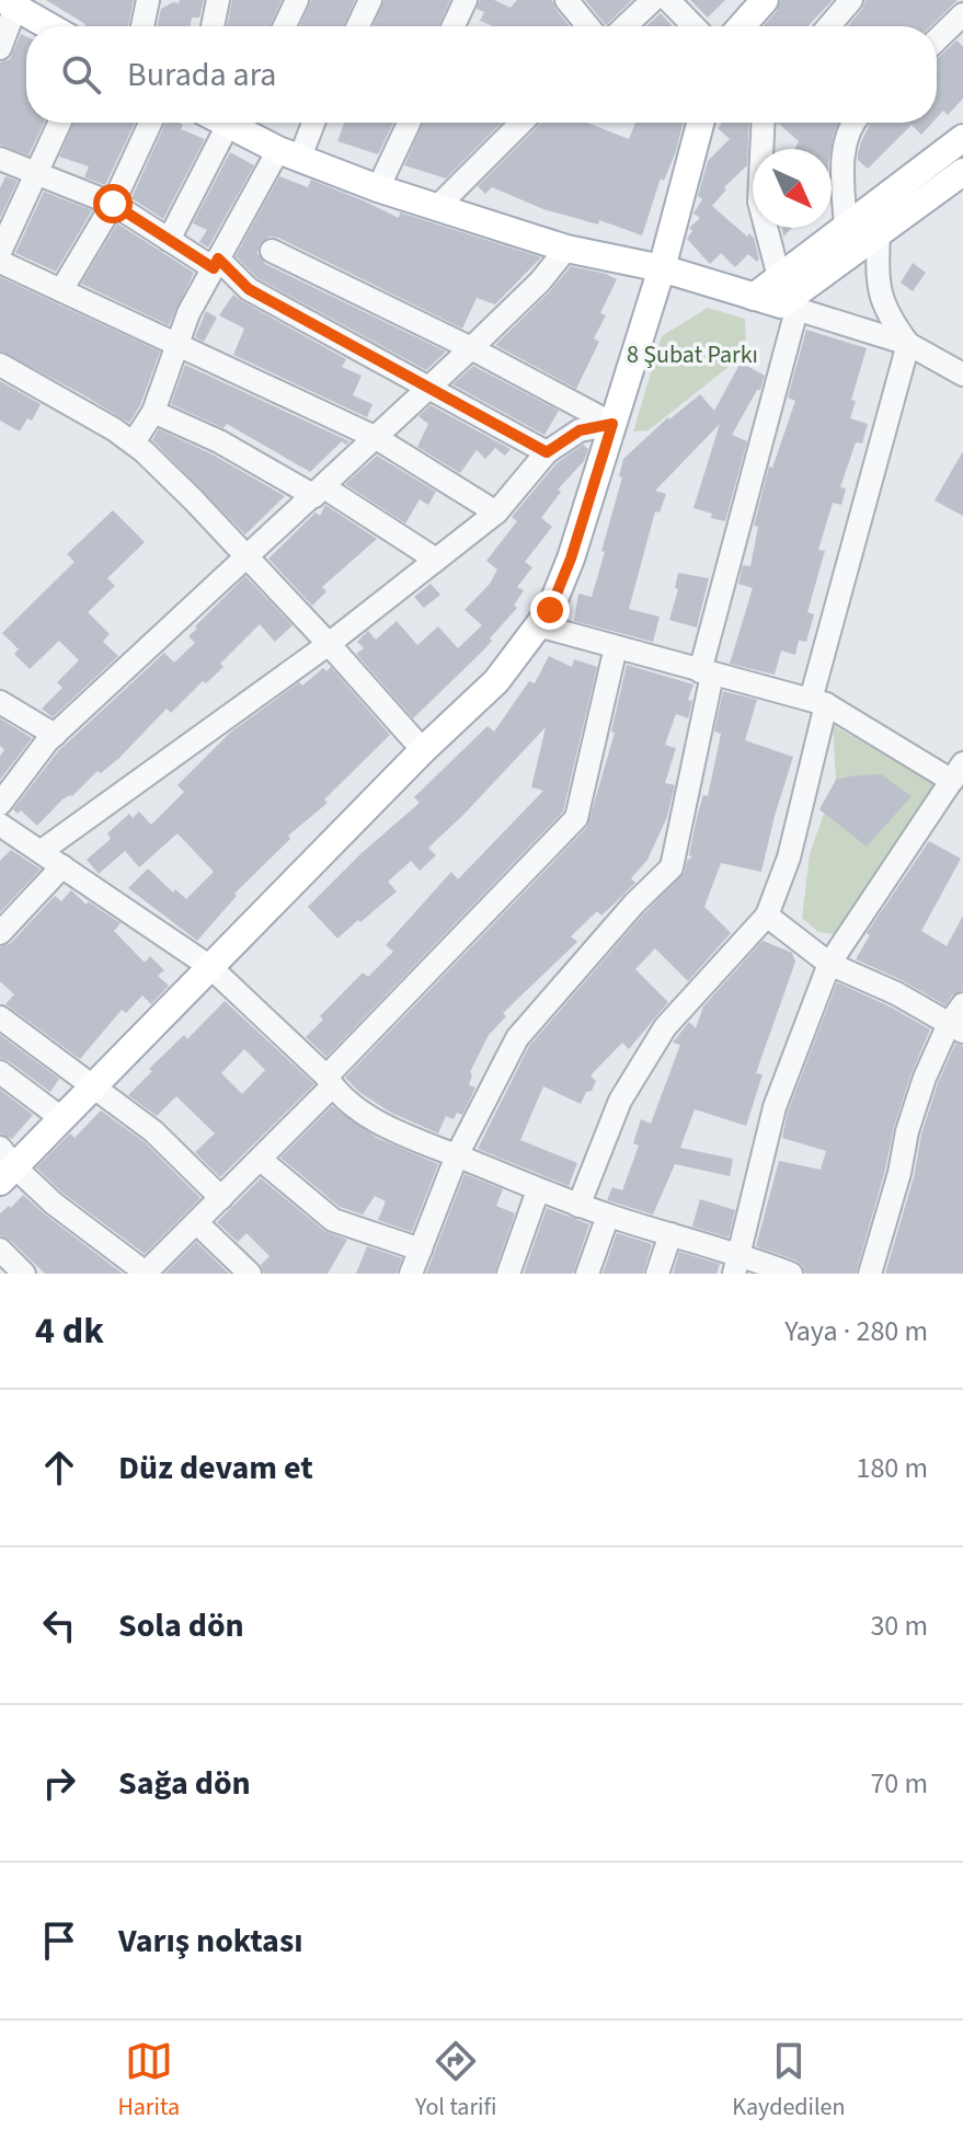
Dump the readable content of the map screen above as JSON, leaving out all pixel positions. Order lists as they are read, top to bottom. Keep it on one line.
{"parks":["8 Şubat Parkı"],"north":"bottom right","page":{"search":"Burada ara","heading":["4 dk","Yaya · 280 m"],"list":[["Düz devam et","180 m"],["Sola dön","30 m"],["Sağa dön","70 m"],"Varış noktası"],"nav":["Harita","Yol tarifi","Kaydedilen"]}}
